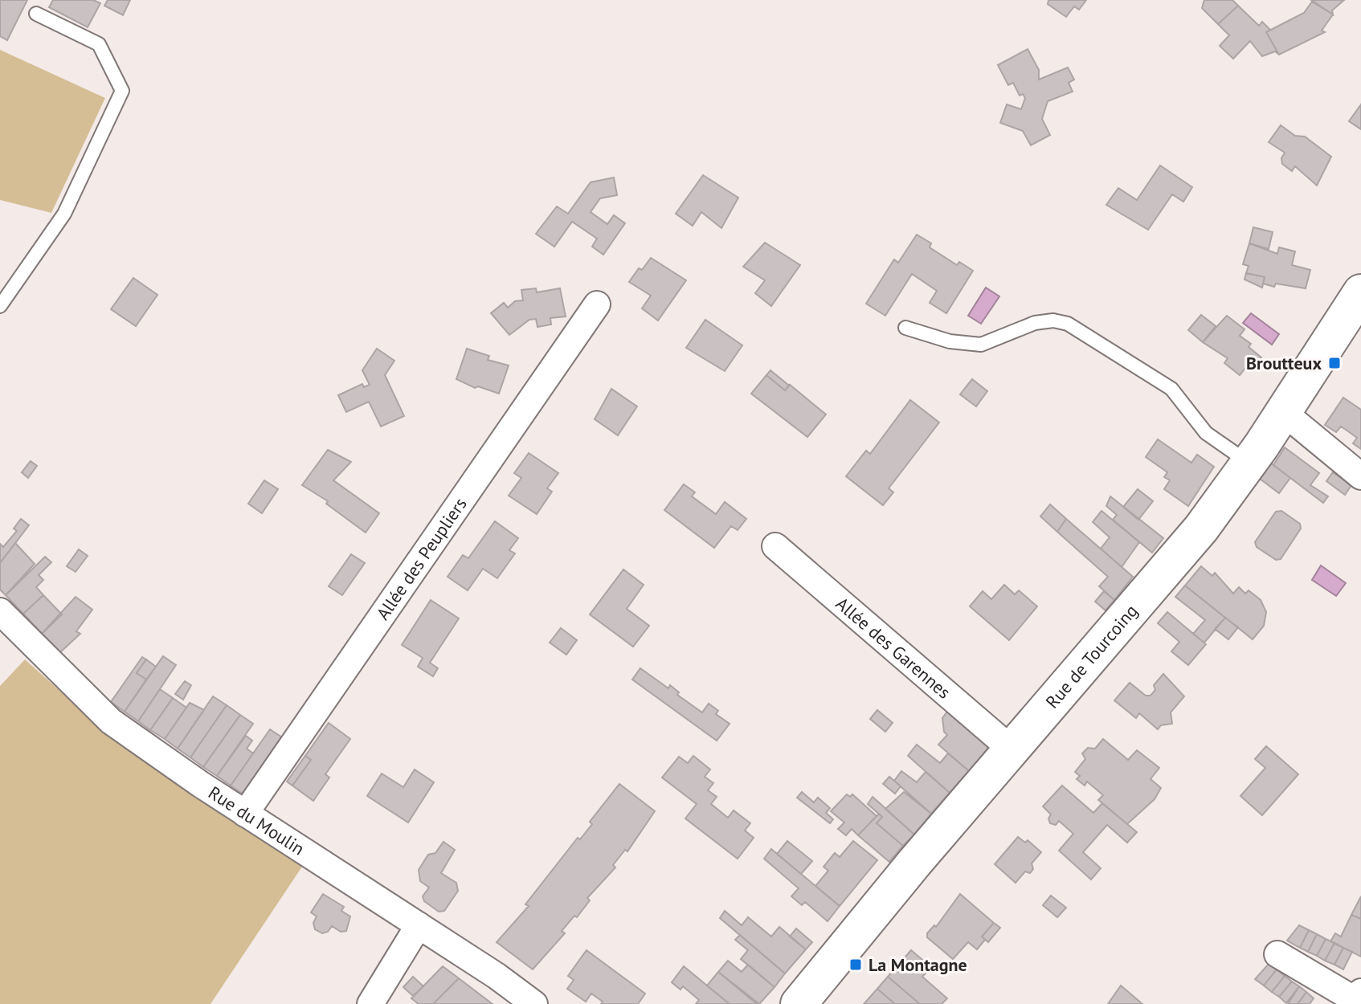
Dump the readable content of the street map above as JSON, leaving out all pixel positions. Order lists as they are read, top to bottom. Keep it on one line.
{"streets":{"main road":["Rue de Tourcoing"],"street":["Allée des Peupliers","Allée des Garennes","Rue du Moulin"]},"crossings":[["Allée des Peupliers","Rue du Moulin"],["Allée des Garennes","Rue de Tourcoing"]],"places":{"transit":["Broutteux","La Montagne"]}}
